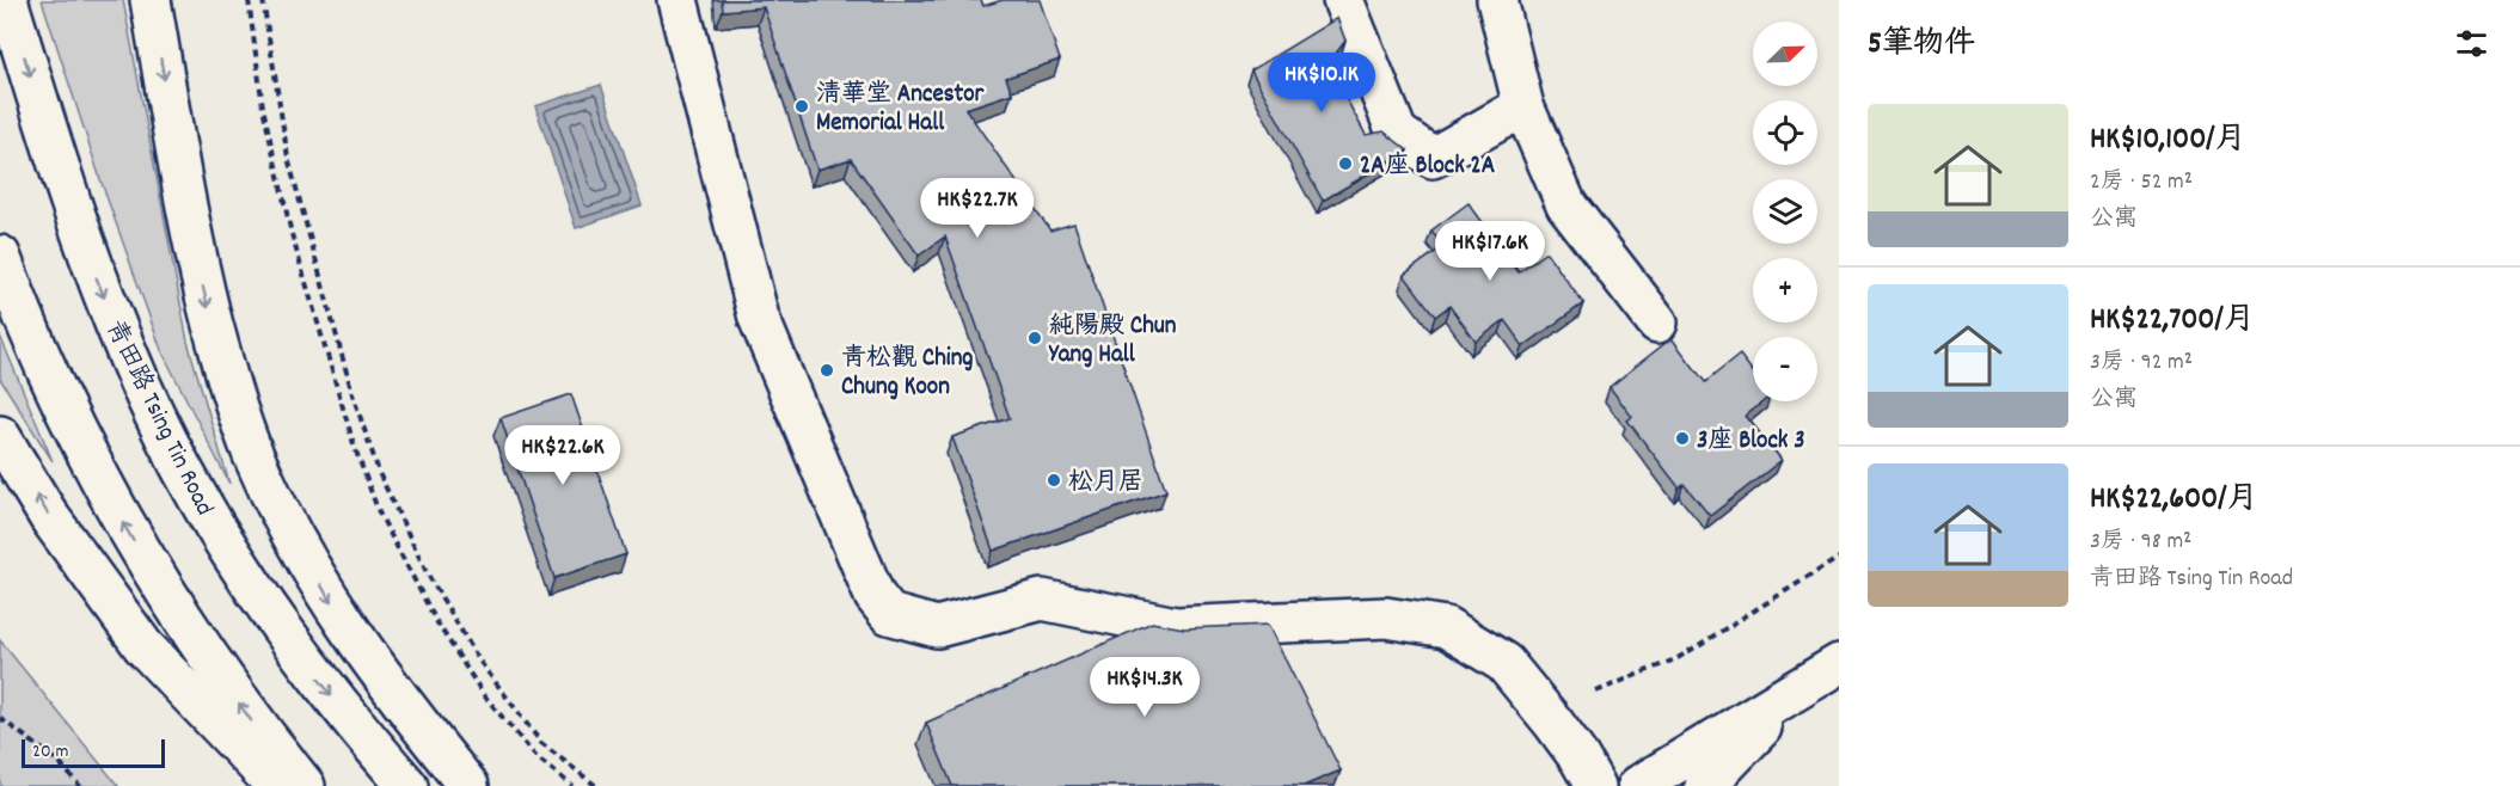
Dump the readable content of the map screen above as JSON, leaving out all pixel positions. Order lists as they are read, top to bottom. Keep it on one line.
{"streets":{"main road":["青田路 Tsing Tin Road"]},"places":["清華堂 Ancestor Memorial Hall","2A座 Block 2A","純陽殿 Chun Yang Hall","青松觀 Ching Chung Koon","3座 Block 3","松月居"],"scale_bar":"20 m","north":"top right","page":{"heading":"5筆物件","map_buttons":["+","−"],"price":["HK$10.1K","HK$22.7K","HK$17.6K","HK$22.6K","HK$14.3K"],"list":[{"name":"HK$10,100/月","note":"2房 · 52 m² · 公寓"},{"name":"HK$22,700/月","note":"3房 · 92 m² · 公寓"},{"name":"HK$22,600/月","note":"3房 · 98 m² · 青田路 Tsing Tin Road"}],"scale":"20 m"}}
